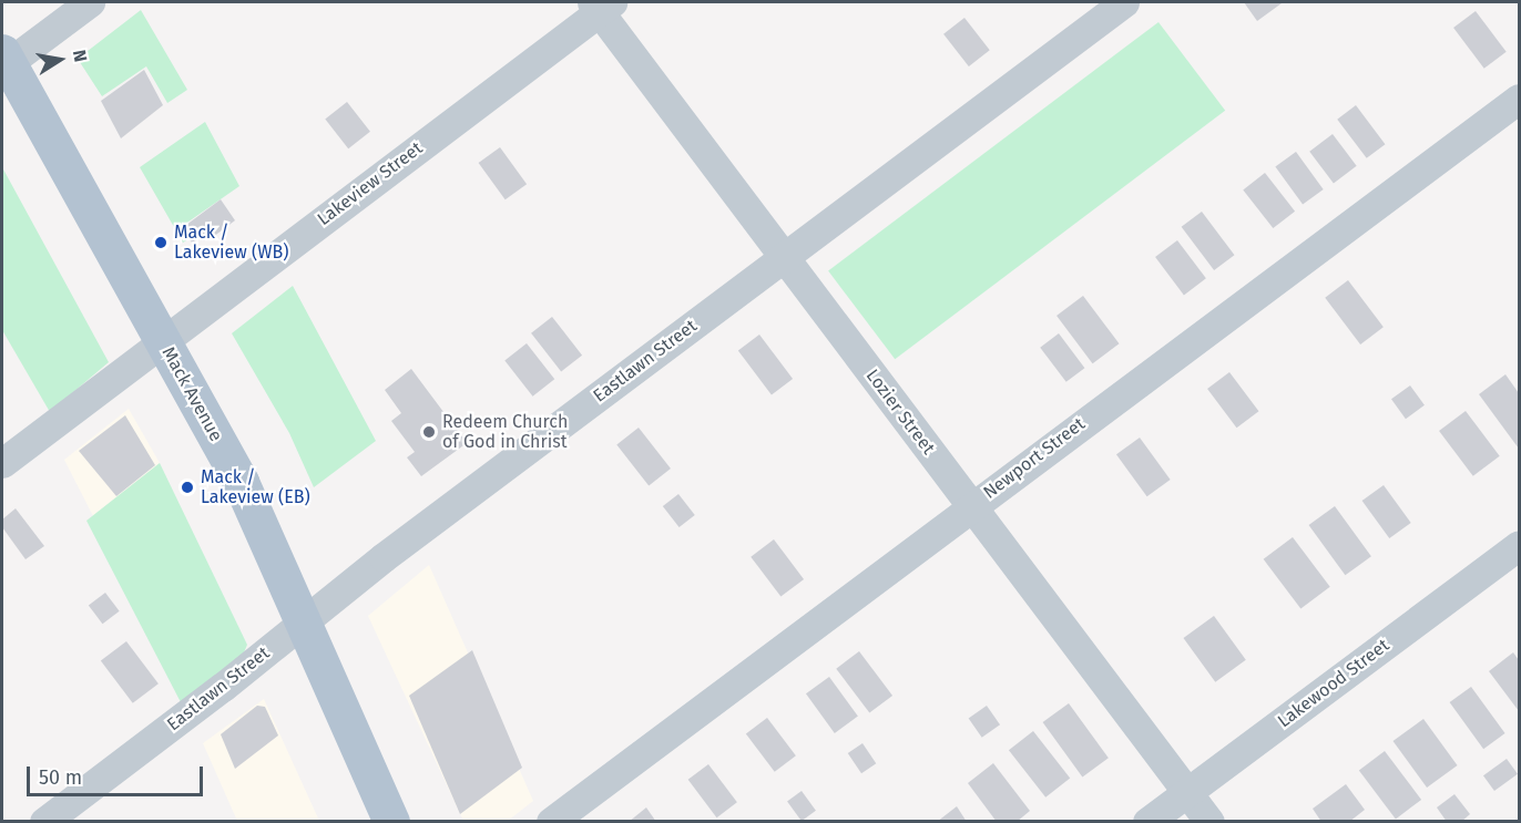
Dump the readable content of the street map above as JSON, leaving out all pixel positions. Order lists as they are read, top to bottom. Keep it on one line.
{"streets":{"main road":["Mack Avenue"],"street":["Lakeview Street","Eastlawn Street","Lozier Street","Newport Street","Lakewood Street"]},"crossings":[["Lakeview Street","Mack Avenue"],["Lakeview Street","Lozier Street"],["Eastlawn Street","Mack Avenue"],["Eastlawn Street","Lozier Street"],["Lozier Street","Newport Street"],["Lozier Street","Lakewood Street"]],"places":["Mack / Lakeview (WB)","Redeem Church of God in Christ","Mack / Lakeview (EB)"],"scale_bar":"50 m","north":"right"}
